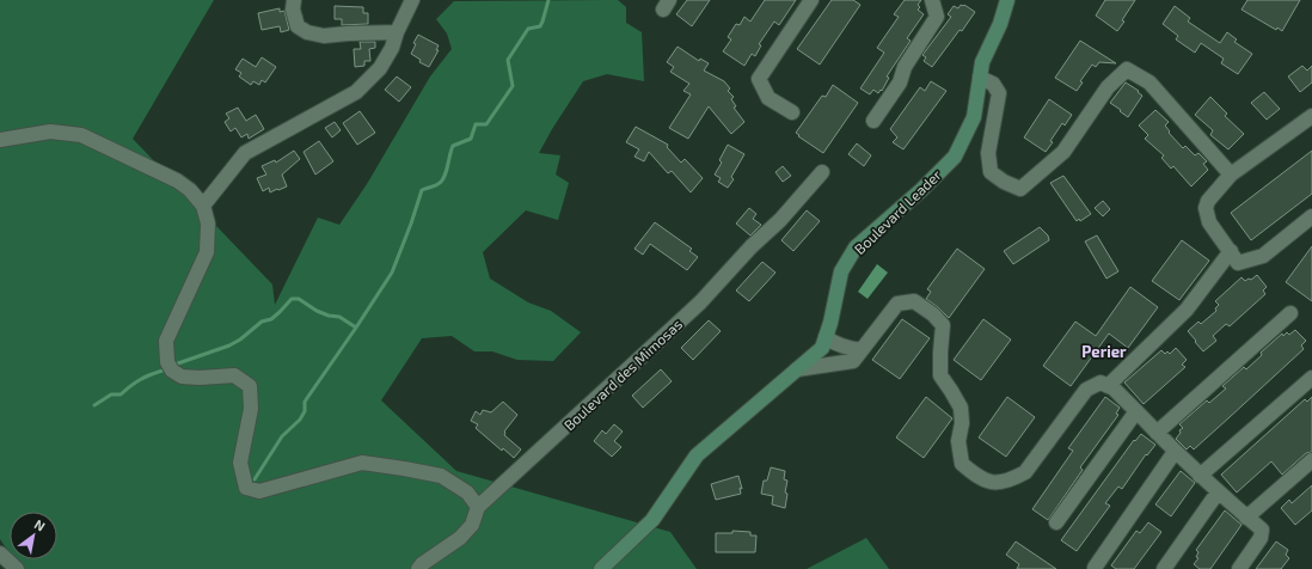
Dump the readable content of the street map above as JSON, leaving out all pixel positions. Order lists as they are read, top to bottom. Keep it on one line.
{"streets":{"street":["Boulevard Leader","Boulevard des Mimosas"]},"districts":["Perier"],"north":"top right"}
